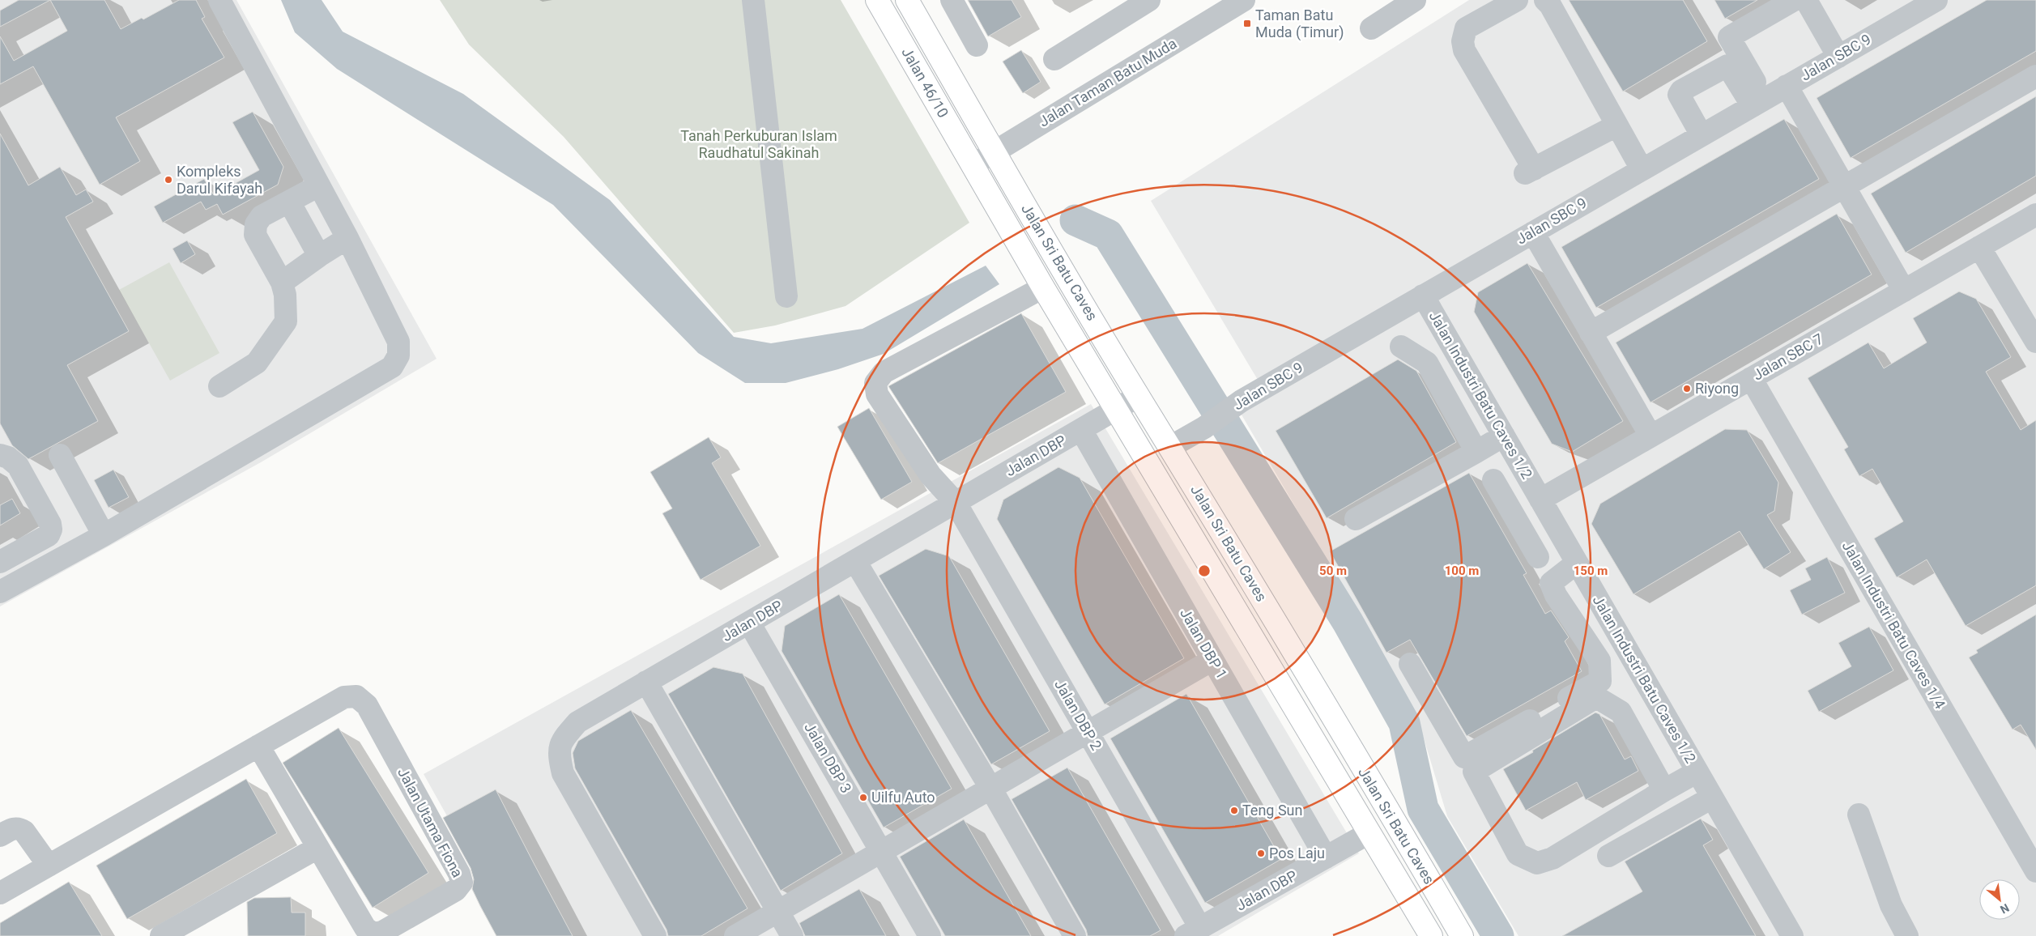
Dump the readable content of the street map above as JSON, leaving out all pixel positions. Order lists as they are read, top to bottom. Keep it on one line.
{"streets":{"main road":["Jalan 46/10","Jalan Sri Batu Caves"],"street":["Jalan SBC 9","Jalan Taman Batu Muda","Jalan SBC 7","Jalan Industri Batu Caves 1/2","Jalan DBP","Jalan Industri Batu Caves 1/4","Jalan DBP 1","Jalan DBP 2","Jalan DBP 3","Jalan Utama Fiona"]},"crossings":[["Jalan SBC 9","Jalan Sri Batu Caves"],["Jalan SBC 9","Jalan Industri Batu Caves 1/2"],["Jalan 46/10","Jalan Taman Batu Muda"],["Jalan 46/10","Jalan Sri Batu Caves"],["Jalan Taman Batu Muda","Jalan Sri Batu Caves"],["Jalan Sri Batu Caves","Jalan DBP"],["Jalan Sri Batu Caves","Jalan DBP 2"],["Jalan SBC 7","Jalan Industri Batu Caves 1/2"],["Jalan SBC 7","Jalan Industri Batu Caves 1/4"],["Jalan DBP","Jalan DBP 1"],["Jalan DBP","Jalan DBP 2"],["Jalan DBP","Jalan DBP 3"]],"parks":["Tanah Perkuburan Islam Raudhatul Sakinah"],"places":{"transit":["Taman Batu Muda (Timur)"],"other":["Kompleks Darul Kifayah","Riyong","Uilfu Auto","Teng Sun","Pos Laju"]},"north":"bottom right","rings":["50 m","100 m","150 m"]}
